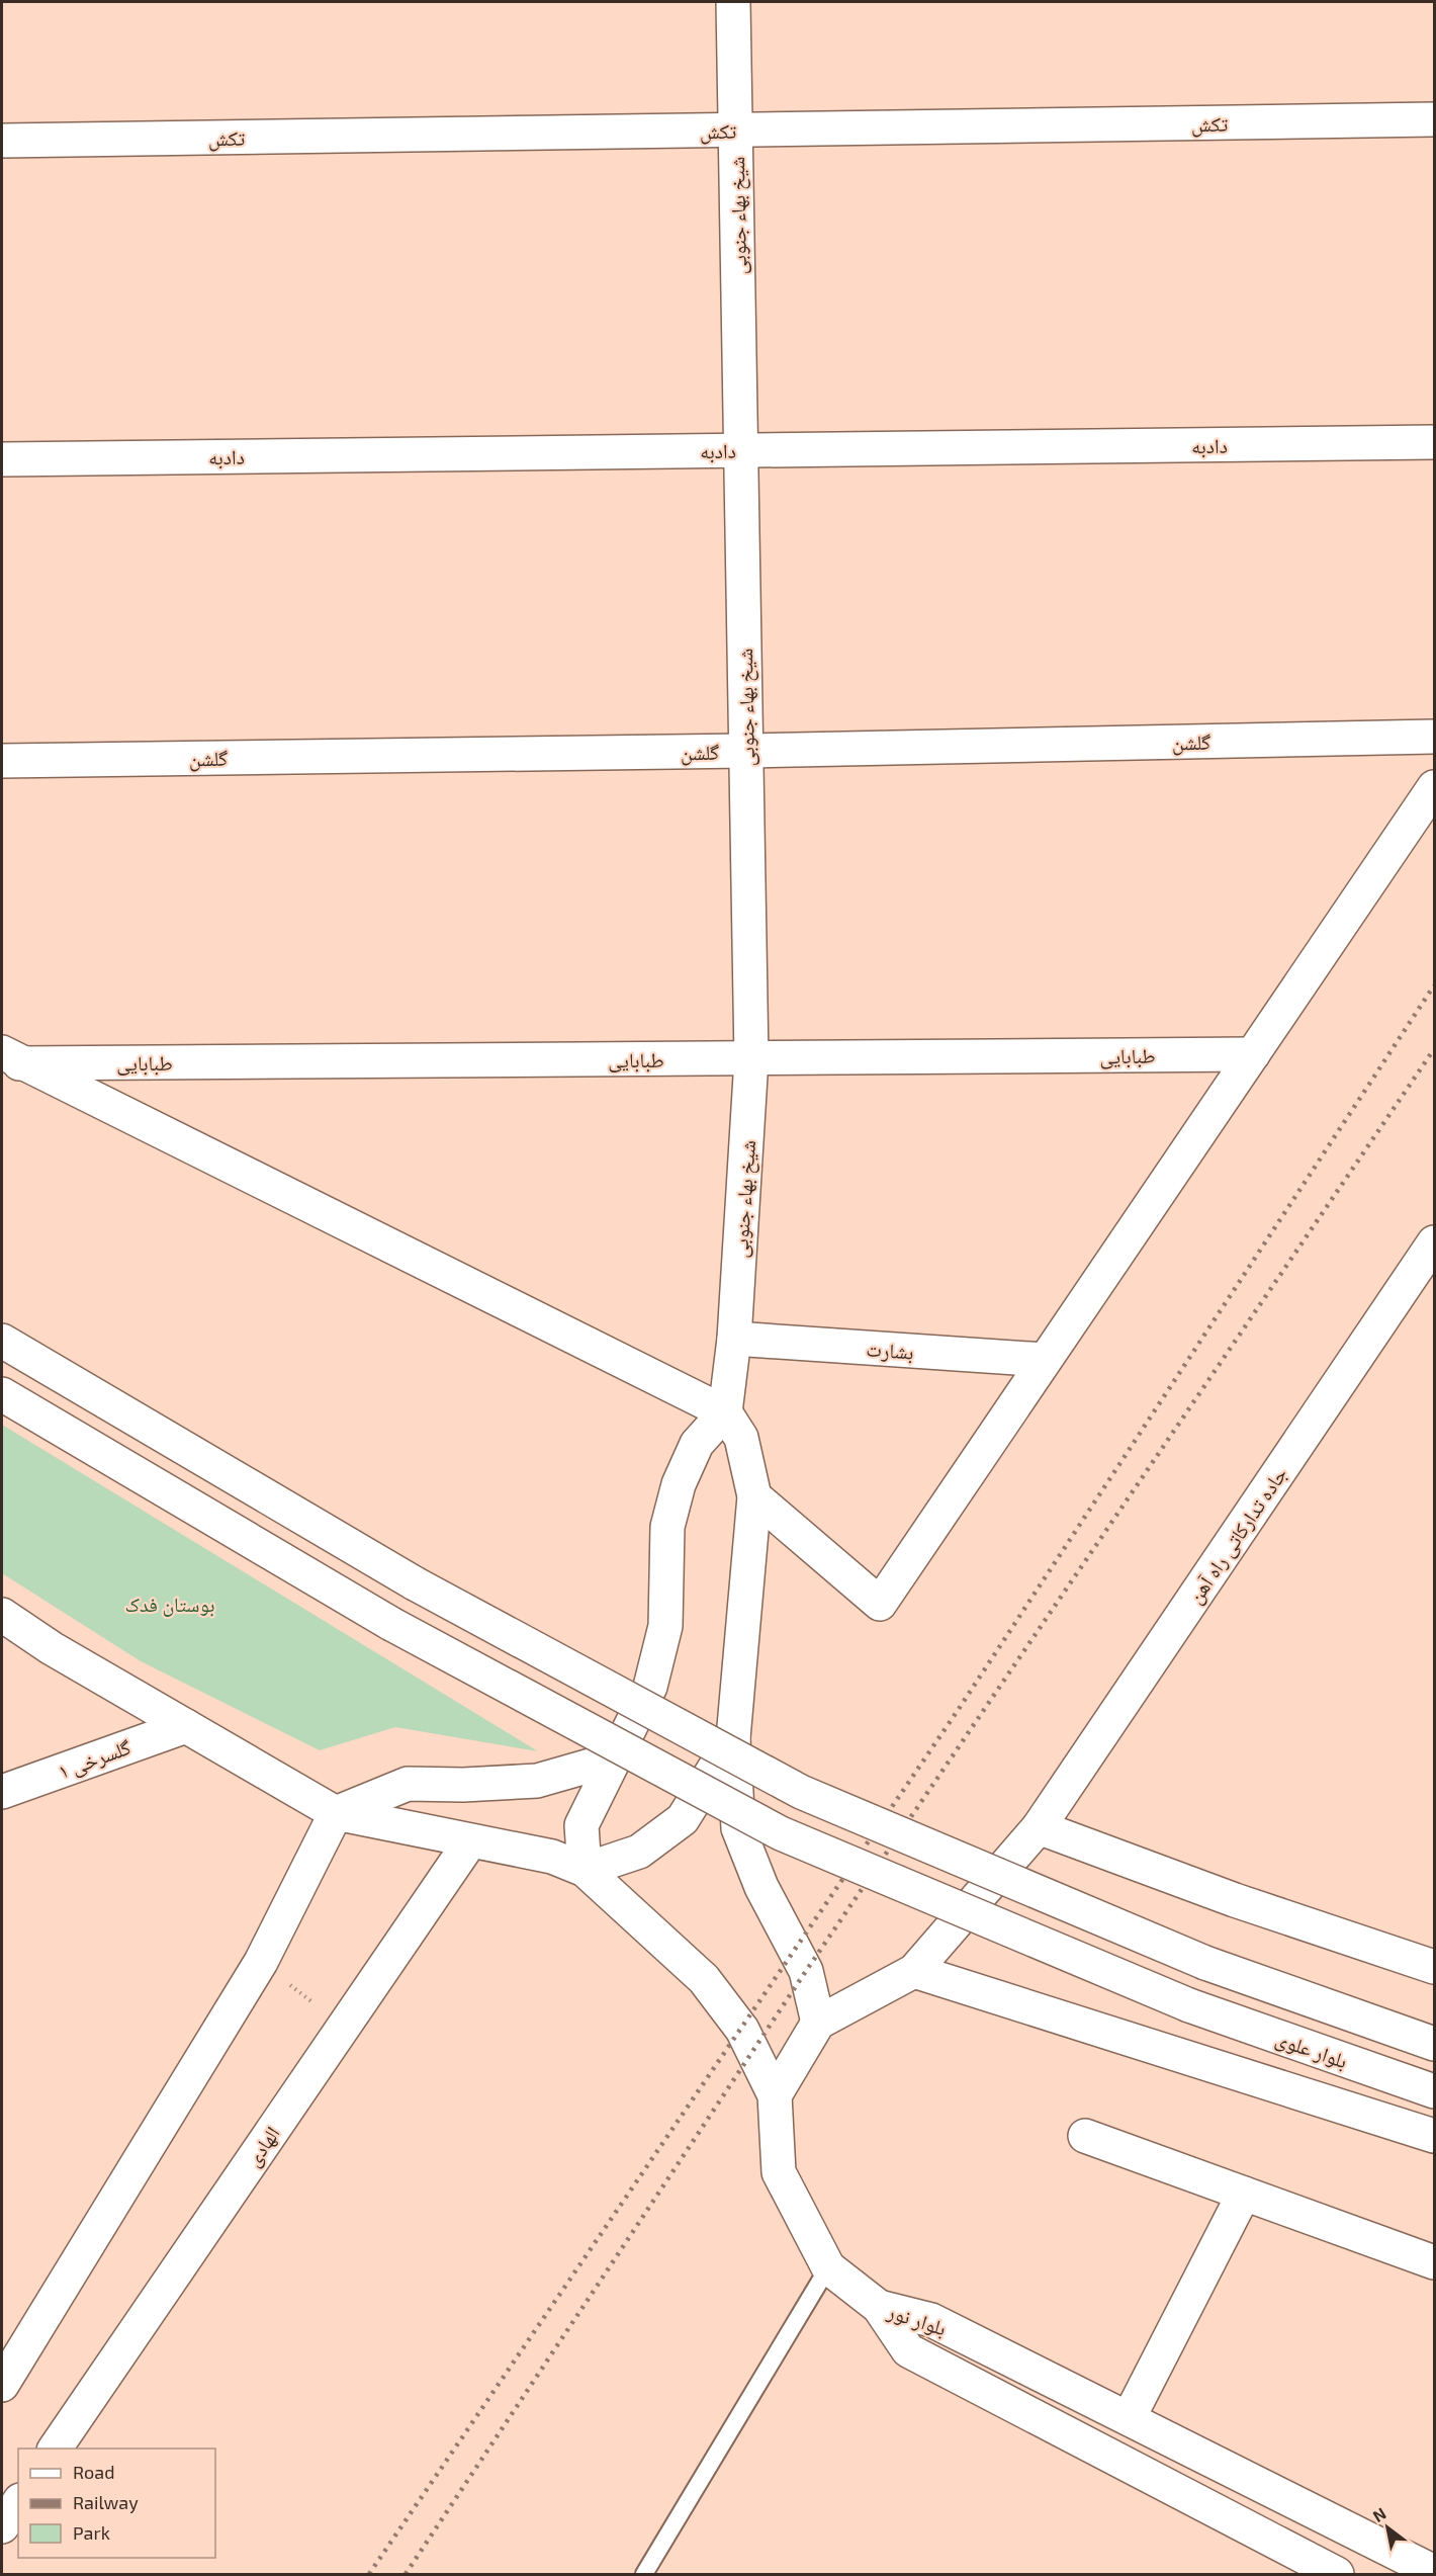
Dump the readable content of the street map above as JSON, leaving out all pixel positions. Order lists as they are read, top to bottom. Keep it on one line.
{"streets":{"street":["تکش","شیخ بهاء جنوبی","دادبه","گلشن","طبابایی","بشارت","جاده تدارکاتی راه آهن","گلسرخی ۱","بلوار علوی","الهادی","بلوار نور"]},"crossings":[["تکش","شیخ بهاء جنوبی"],["شیخ بهاء جنوبی","دادبه"],["شیخ بهاء جنوبی","گلشن"],["شیخ بهاء جنوبی","طبابایی"],["شیخ بهاء جنوبی","بشارت"]],"parks":["بوستان فدک"],"legend":["Road","Railway","Park"],"north":"top left"}
